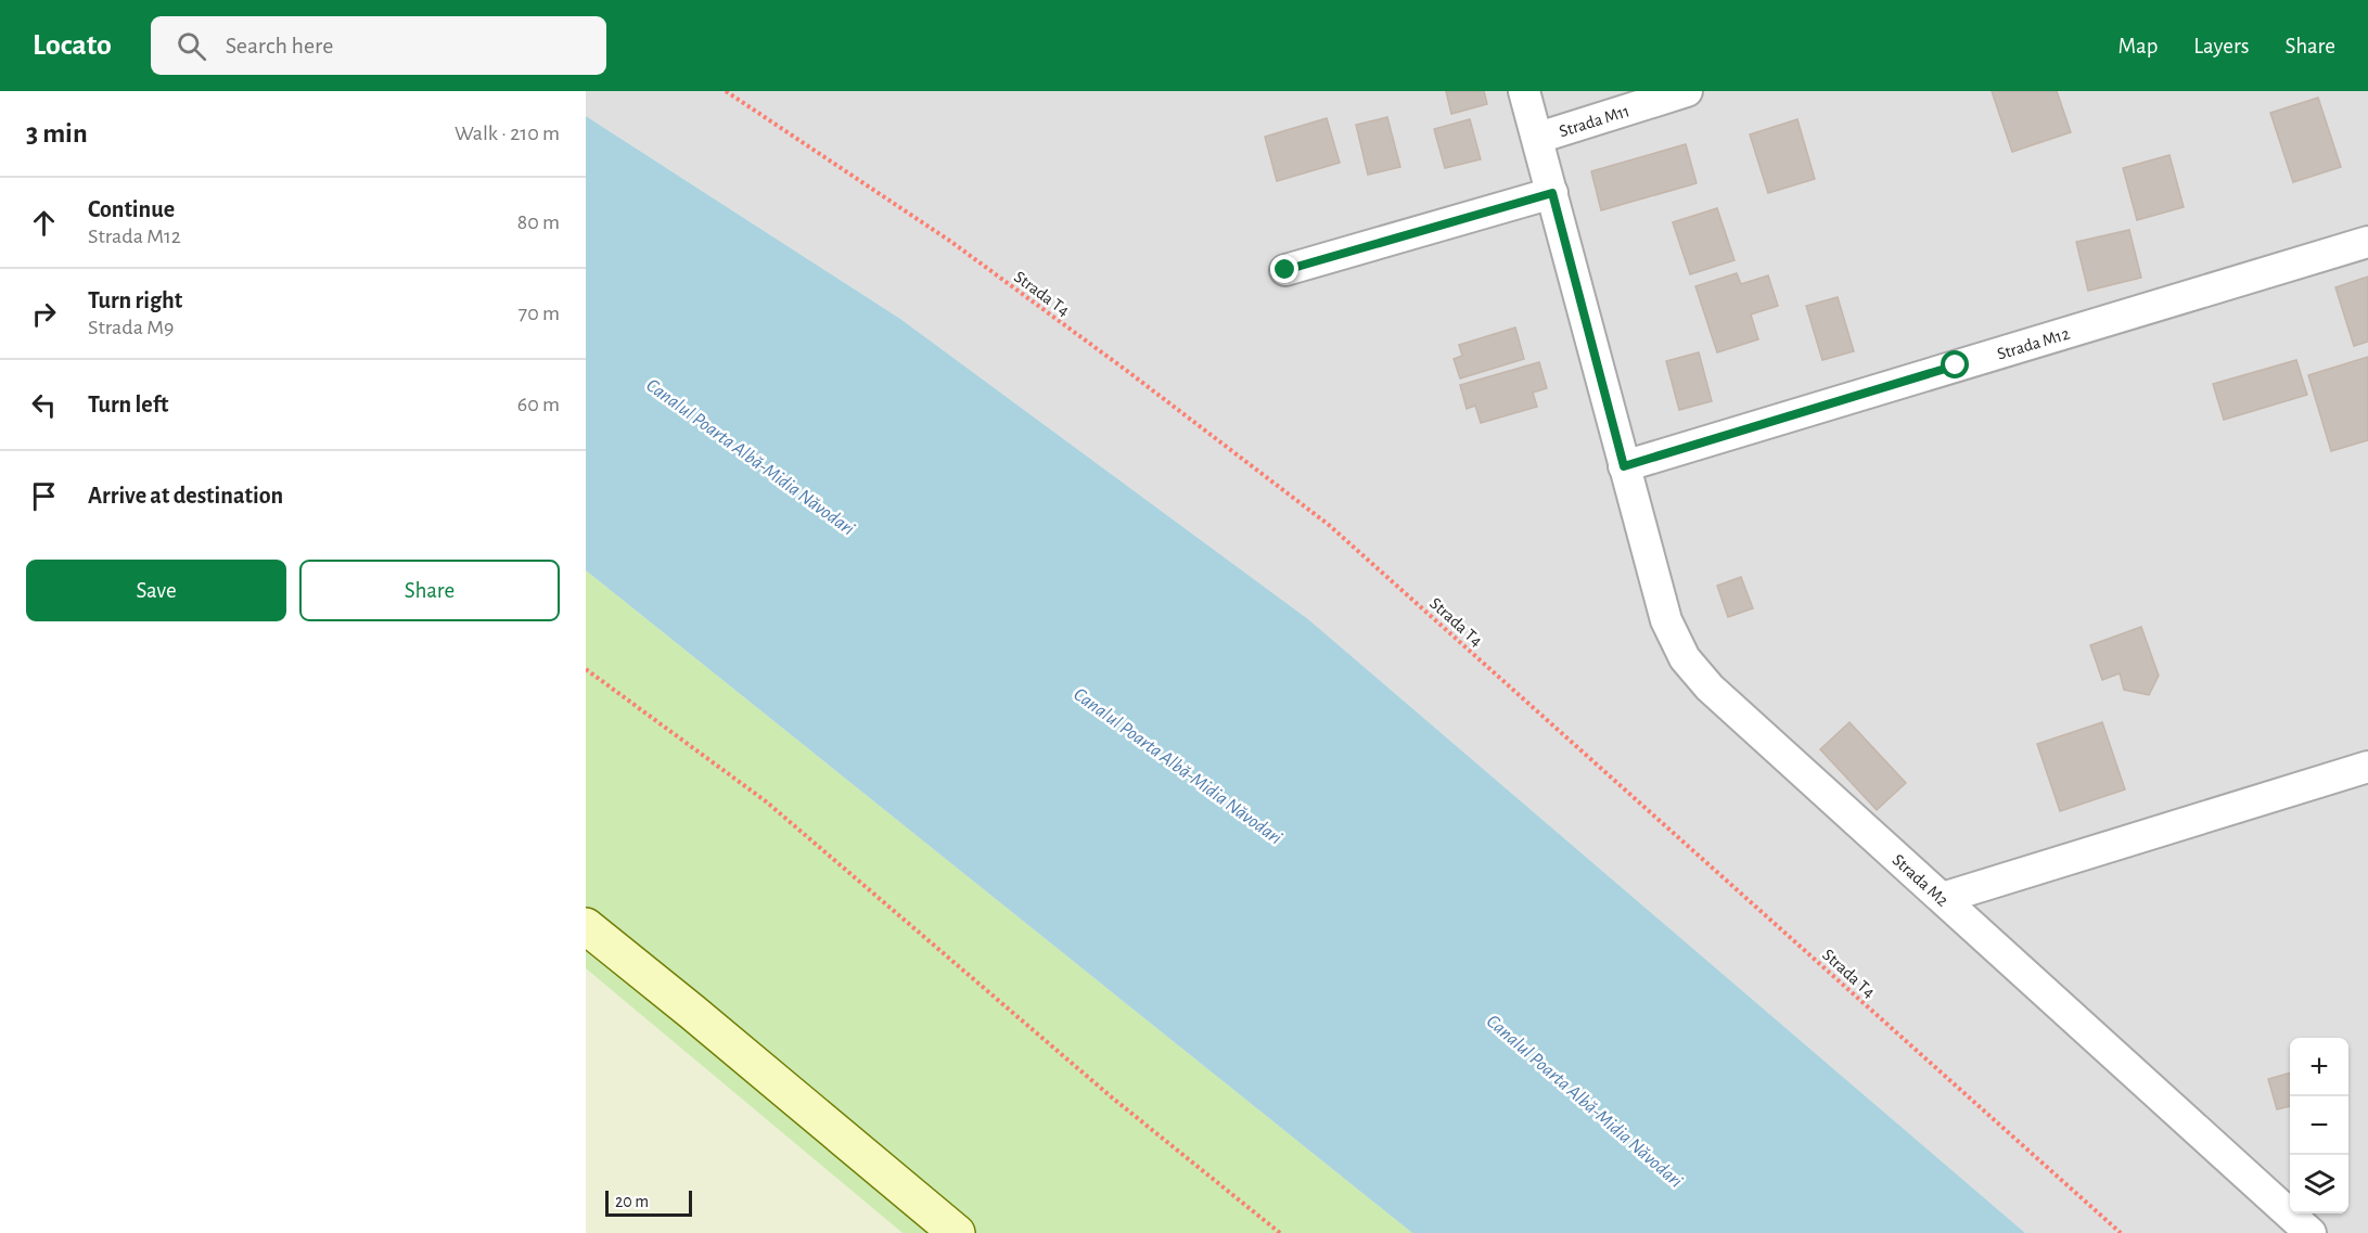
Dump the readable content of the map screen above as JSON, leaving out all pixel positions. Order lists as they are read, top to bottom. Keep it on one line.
{"streets":{"street":["Strada M11","Strada M12","Strada M2"],"path":["Strada T4"]},"crossings":[["Strada M11","Strada M2"],["Strada M12","Strada M2"]],"water":["Canalul Poarta Albă-Midia Năvodari"],"scale_bar":"20 m","page":{"header":"Locato","search":"Search here","nav":["Map","Layers","Share"],"heading":["3 min","Walk · 210 m"],"list":[["Continue","Strada M12","80 m"],["Turn right","Strada M9","70 m"],["Turn left","60 m"],"Arrive at destination"],"buttons":["Save","Share"],"map_buttons":["+","−"],"scale":"20 m"}}
